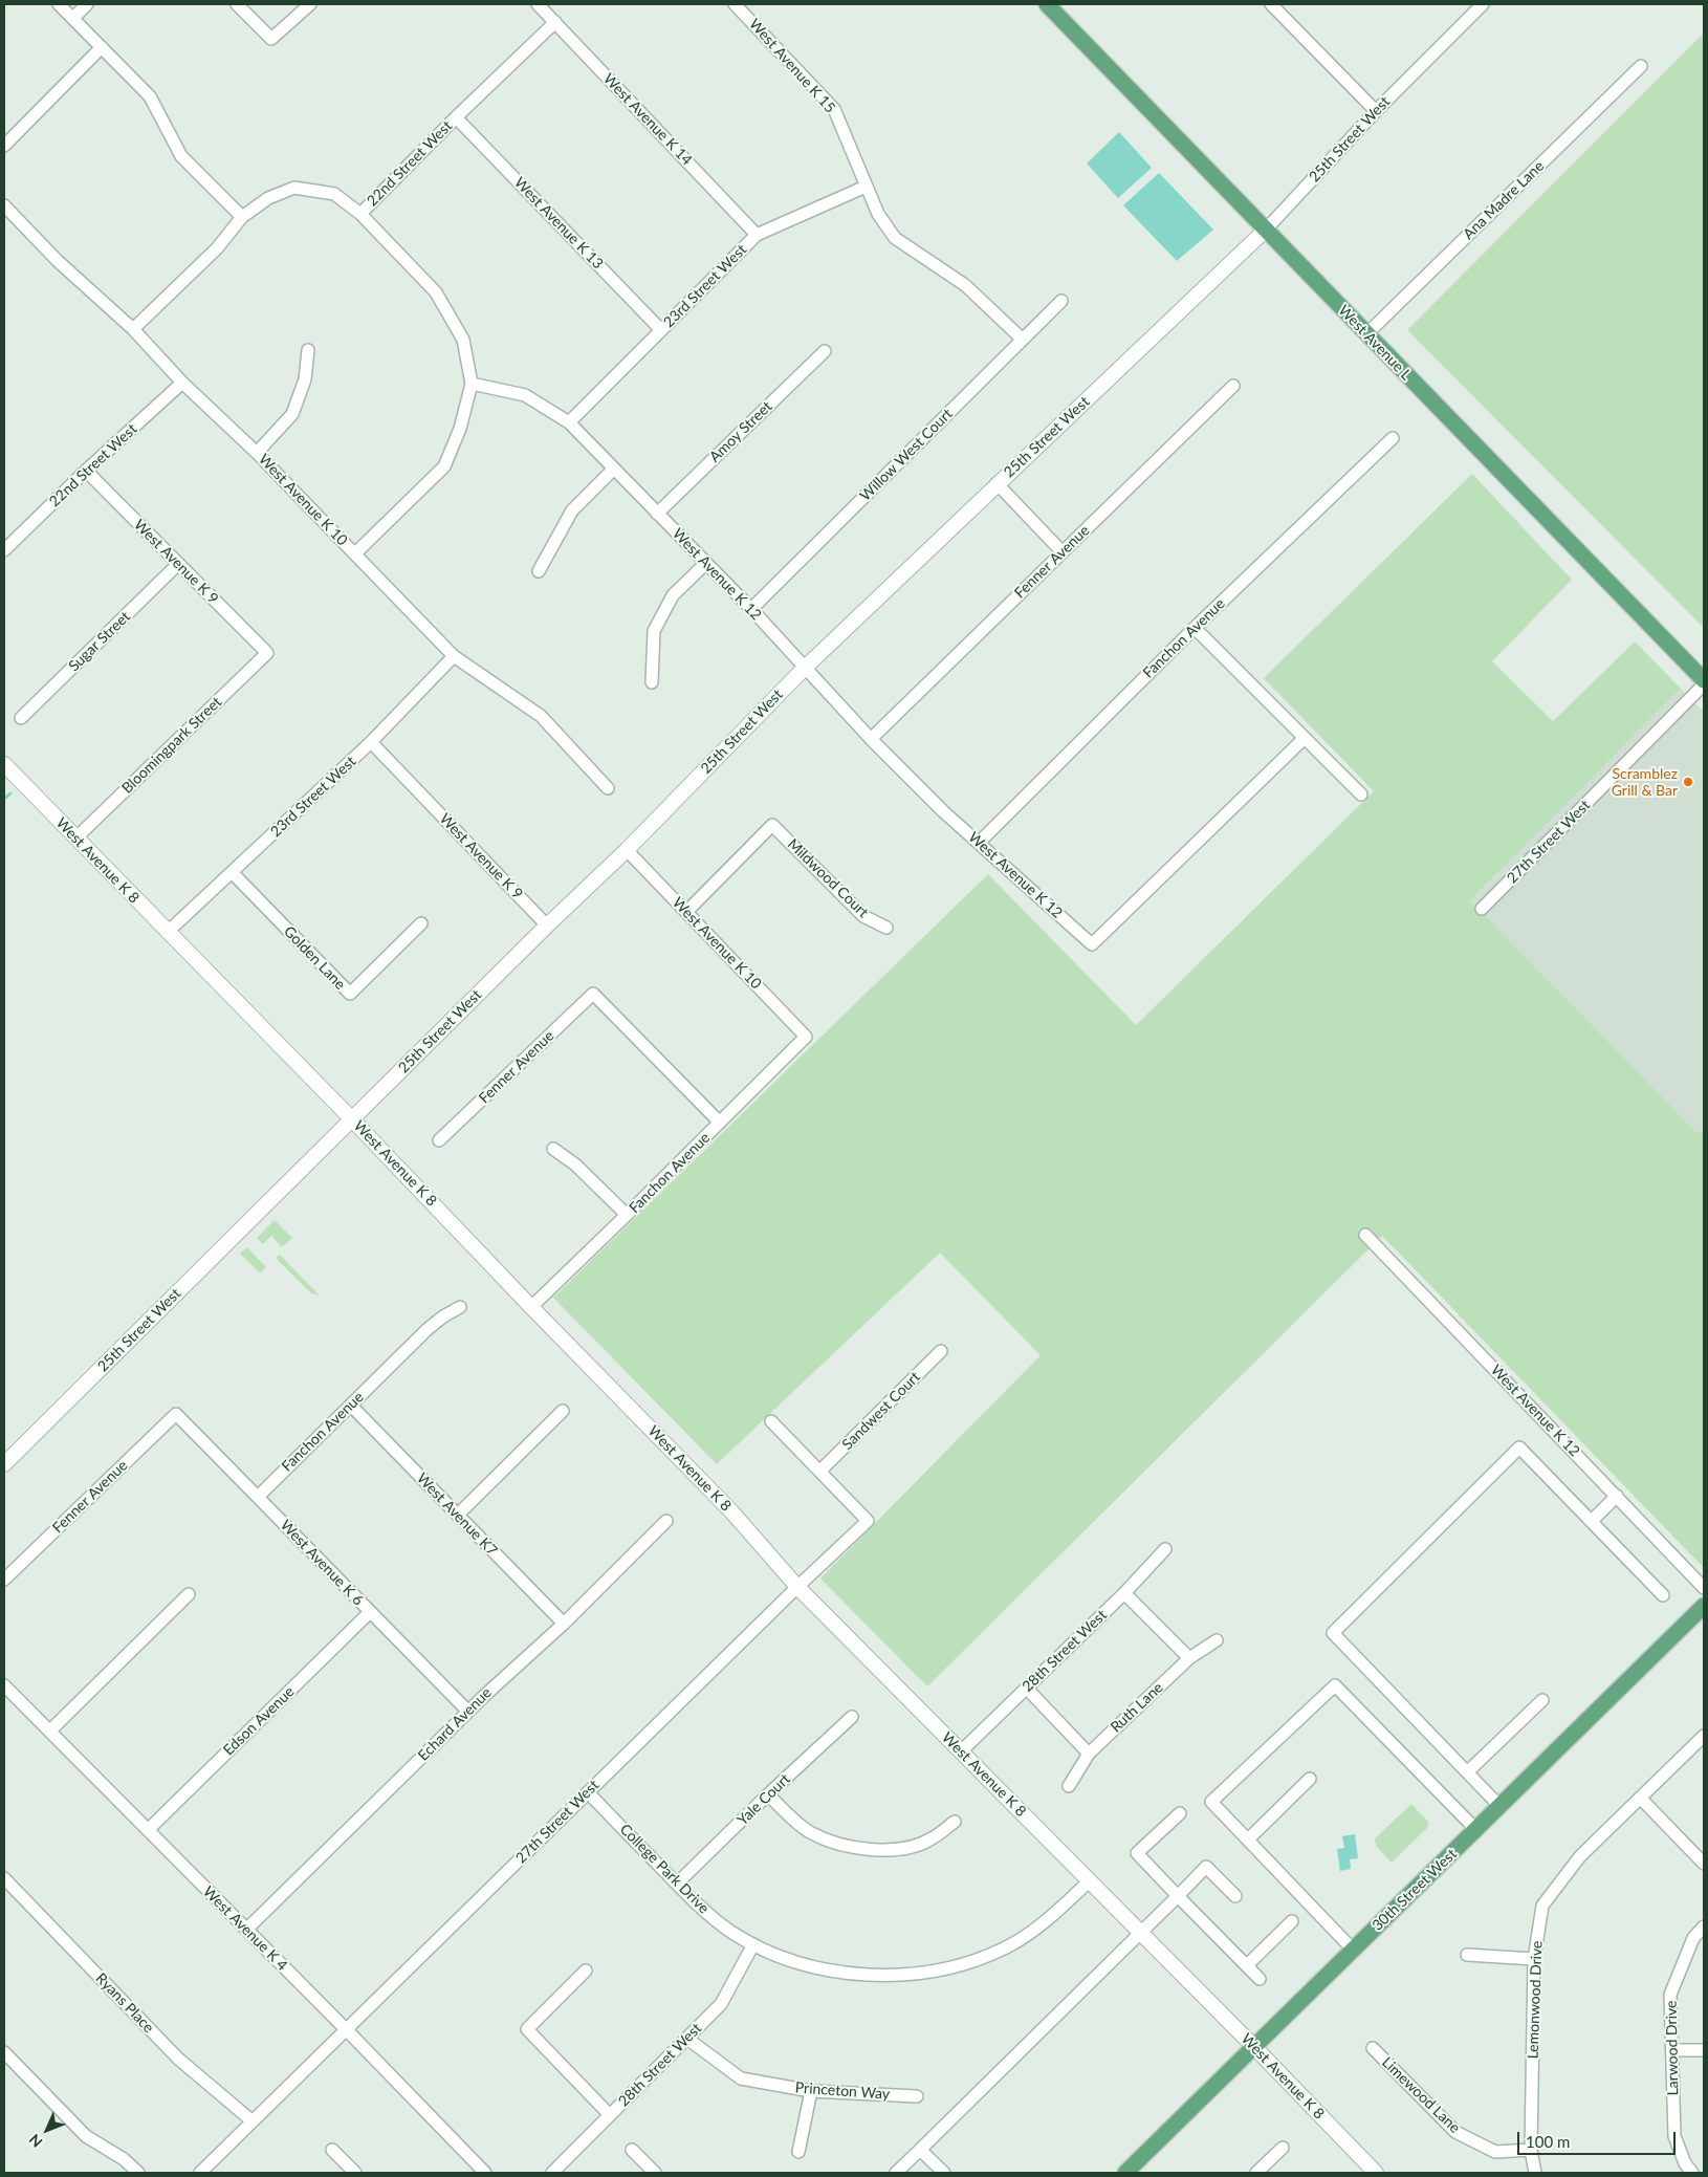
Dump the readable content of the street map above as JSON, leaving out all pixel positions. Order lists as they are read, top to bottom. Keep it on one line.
{"streets":{"main road":["West Avenue L","30th Street West"],"street":["West Avenue K 15","West Avenue K 14","25th Street West","22nd Street West","Ana Madre Lane","West Avenue K 13","23rd Street West","Amoy Street","Willow West Court","West Avenue K 10","West Avenue K 9","Fenner Avenue","West Avenue K 12","Fanchon Avenue","Sugar Street","Bloomingpark Street","27th Street West","West Avenue K 8","Mildwood Court","Golden Lane","Sandwest Court","West Avenue K7","West Avenue K 6","28th Street West","Ruth Lane","Edson Avenue","Echard Avenue","Yale Court","College Park Drive","West Avenue K 4","Lemonwood Drive","Ryans Place","Larwood Drive","Princeton Way","Limewood Lane"]},"crossings":[["West Avenue K 15","23rd Street West"],["West Avenue K 15","Willow West Court"],["West Avenue K 14","22nd Street West"],["West Avenue K 14","23rd Street West"],["25th Street West","West Avenue L"],["25th Street West","West Avenue K 10"],["25th Street West","West Avenue K 9"],["25th Street West","West Avenue K 12"],["25th Street West","West Avenue K 8"],["22nd Street West","West Avenue K 13"],["22nd Street West","West Avenue K 10"],["22nd Street West","West Avenue K 9"],["Ana Madre Lane","West Avenue L"],["West Avenue K 13","23rd Street West"],["23rd Street West","West Avenue K 10"],["23rd Street West","West Avenue K 9"],["23rd Street West","West Avenue K 12"],["23rd Street West","West Avenue K 8"],["23rd Street West","Golden Lane"],["West Avenue L","27th Street West"],["Amoy Street","West Avenue K 12"],["Willow West Court","West Avenue K 12"],["West Avenue K 10","Fanchon Avenue"],["West Avenue K 10","Mildwood Court"],["West Avenue K 9","Sugar Street"],["West Avenue K 9","Bloomingpark Street"],["Fenner Avenue","West Avenue K 12"],["Fenner Avenue","Fanchon Avenue"],["Fenner Avenue","West Avenue K 6"],["West Avenue K 12","Fanchon Avenue"],["Fanchon Avenue","West Avenue K 8"],["Fanchon Avenue","West Avenue K7"],["Fanchon Avenue","West Avenue K 6"],["Bloomingpark Street","West Avenue K 8"],["27th Street West","West Avenue K 8"],["27th Street West","Sandwest Court"],["27th Street West","College Park Drive"],["27th Street West","West Avenue K 4"],["27th Street West","Ryans Place"],["West Avenue K 8","28th Street West"],["West Avenue K 8","College Park Drive"],["West Avenue K 8","30th Street West"],["West Avenue K7","Echard Avenue"],["West Avenue K 6","Edson Avenue"],["West Avenue K 6","Echard Avenue"],["28th Street West","College Park Drive"],["28th Street West","Princeton Way"],["Edson Avenue","West Avenue K 4"],["Echard Avenue","West Avenue K 4"],["Yale Court","College Park Drive"],["Lemonwood Drive","Limewood Lane"]],"places":["Scramblez Grill & Bar"],"scale_bar":"100 m","north":"bottom left"}
